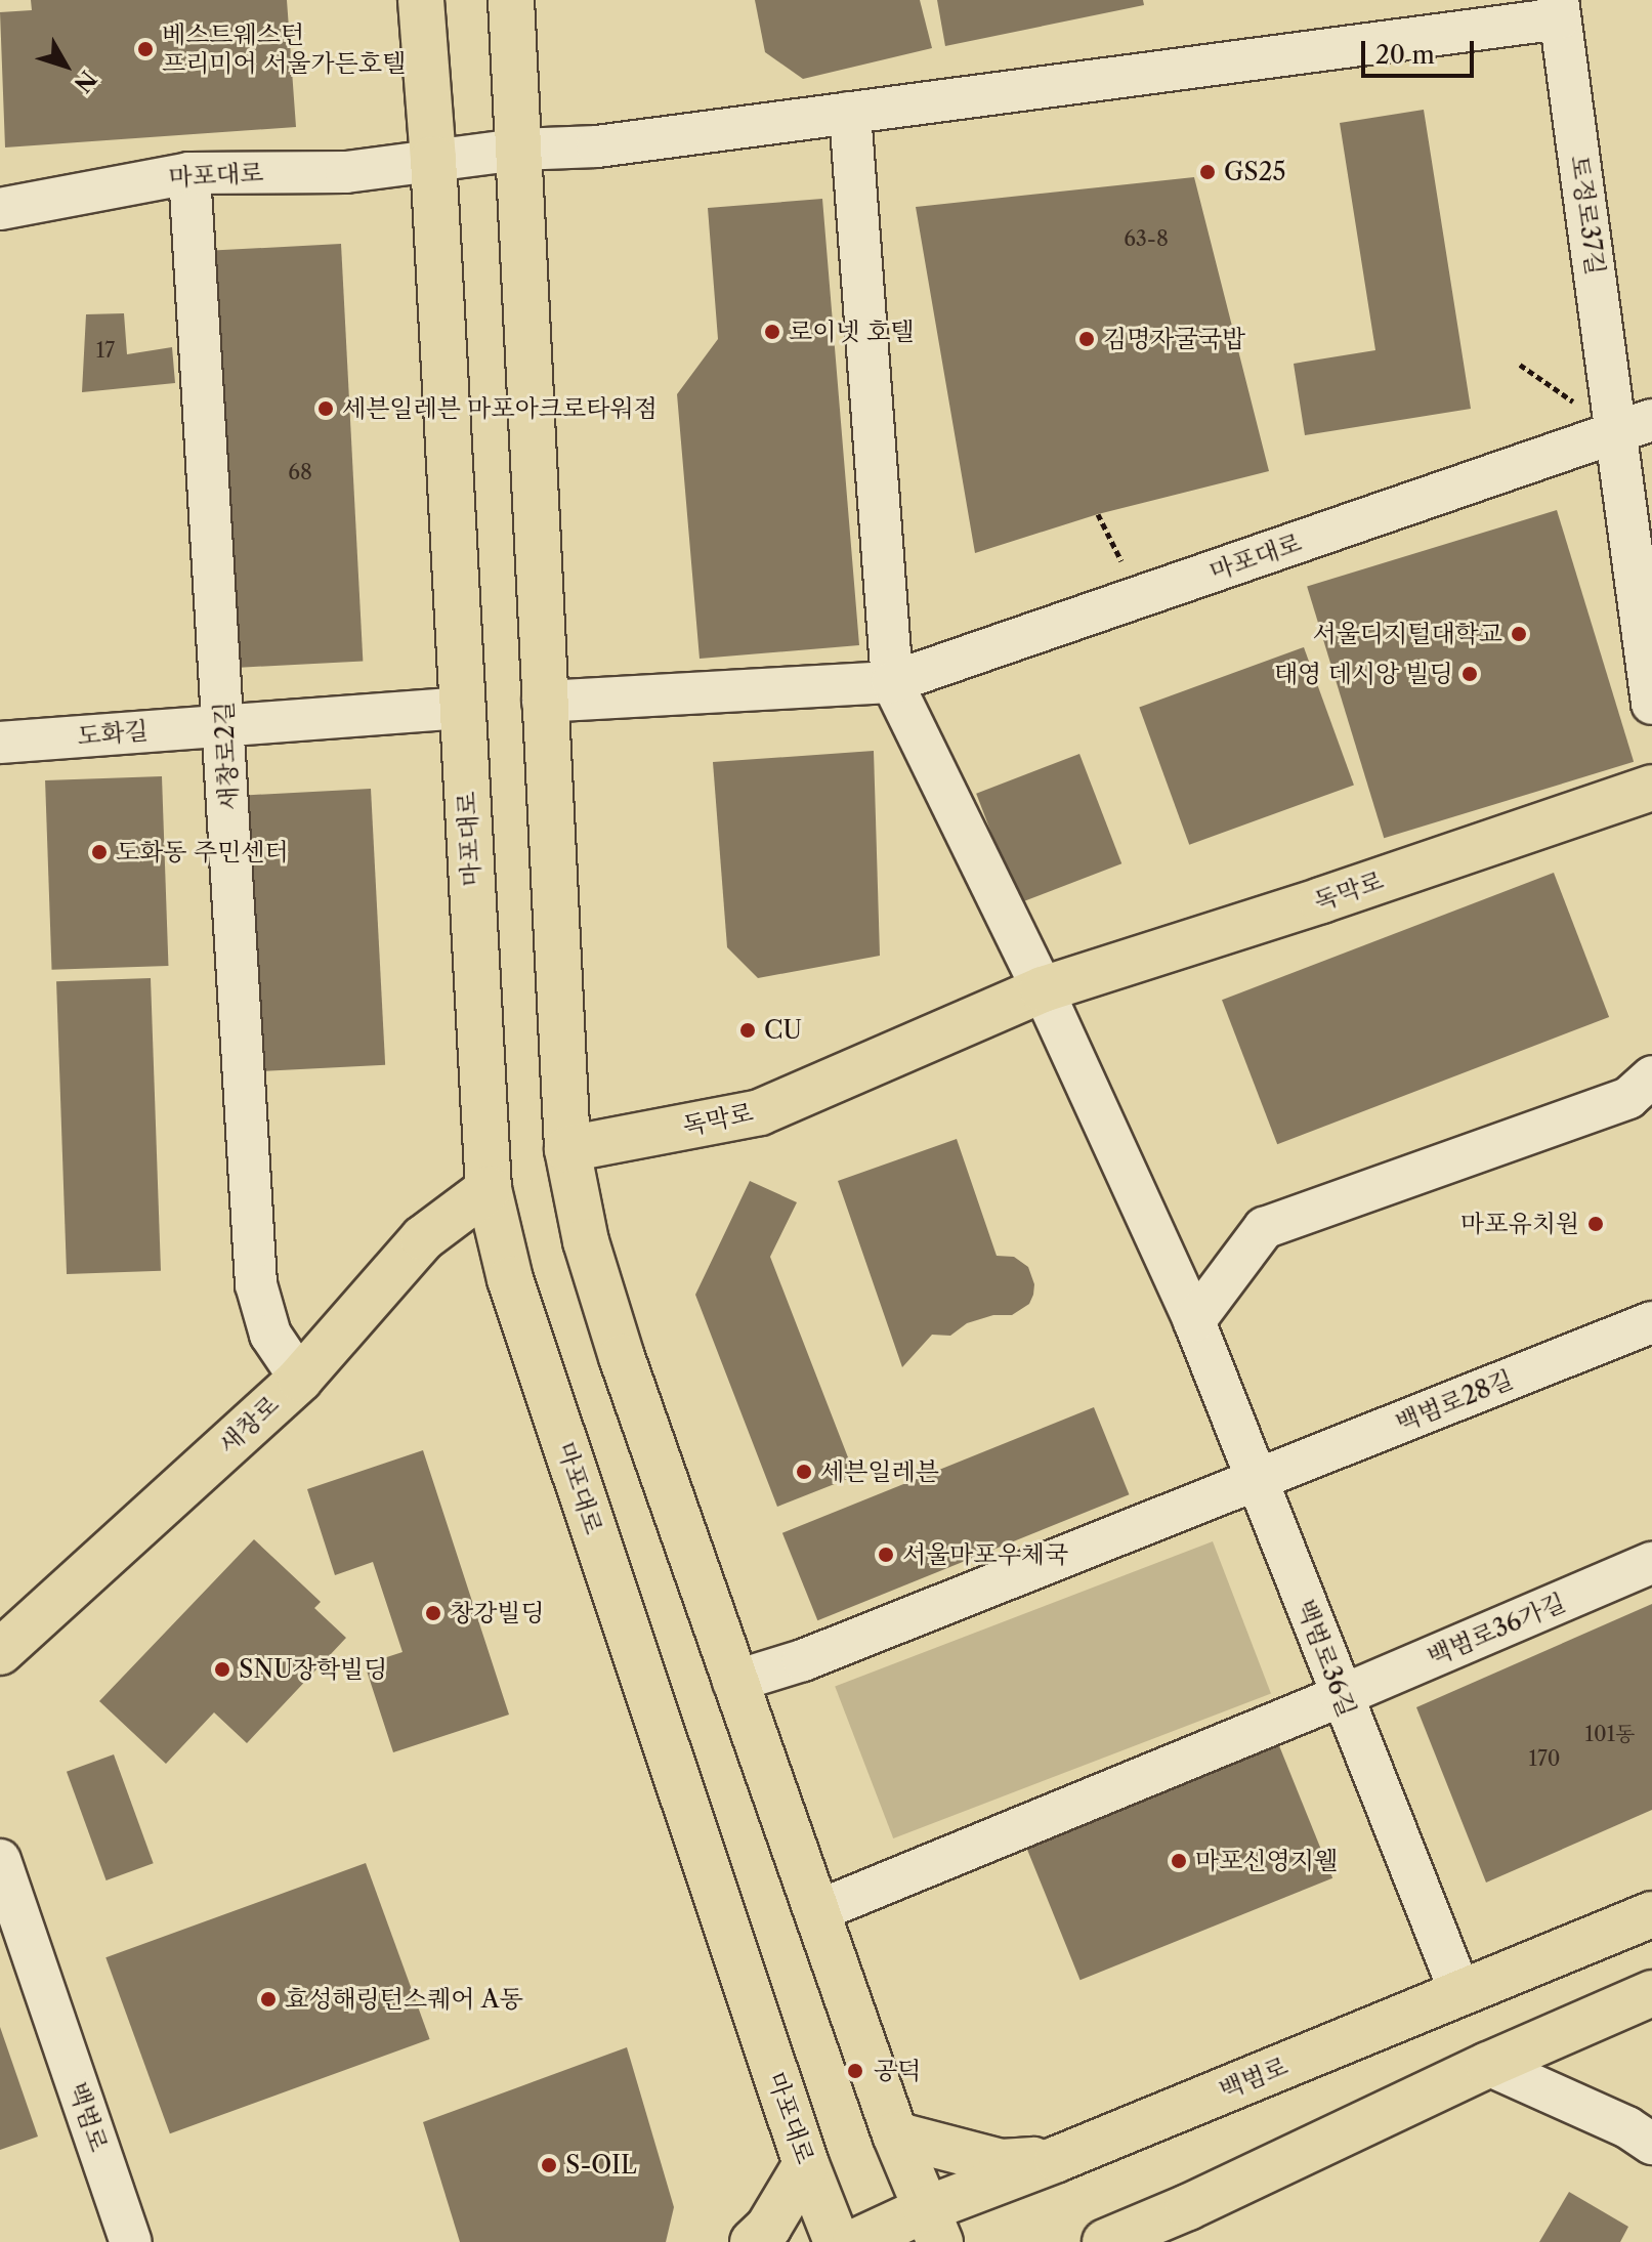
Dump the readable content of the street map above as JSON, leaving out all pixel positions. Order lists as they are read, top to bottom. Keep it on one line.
{"streets":{"main road":["마포대로","독막로","새창로","백범로"],"street":["토정로37길","도화길","새창로2길","백범로28길","백범로36가길","백범로36길"]},"crossings":[["마포대로","토정로37길"],["마포대로","새창로2길"],["마포대로","새창로"],["도화길","새창로2길"],["새창로2길","새창로"],["독막로","백범로36길"],["백범로28길","백범로36길"],["백범로36가길","백범로36길"],["백범로36길","백범로"]],"places":["베스트웨스턴 프리미어 서울가든호텔","GS25","로이넷 호텔","김명자굴국밥","세븐일레븐 마포아크로타워점","서울디지털대학교","태영 데시앙 빌딩","도화동 주민센터","CU","마포유치원","세븐일레븐","서울마포우체국","창강빌딩","SNU장학빌딩","마포신영지웰","효성해링턴스퀘어 A동","공덕","S-OIL"],"house_numbers":["63-8","17","68","101동","170"],"scale_bar":"20 m","north":"bottom right"}
